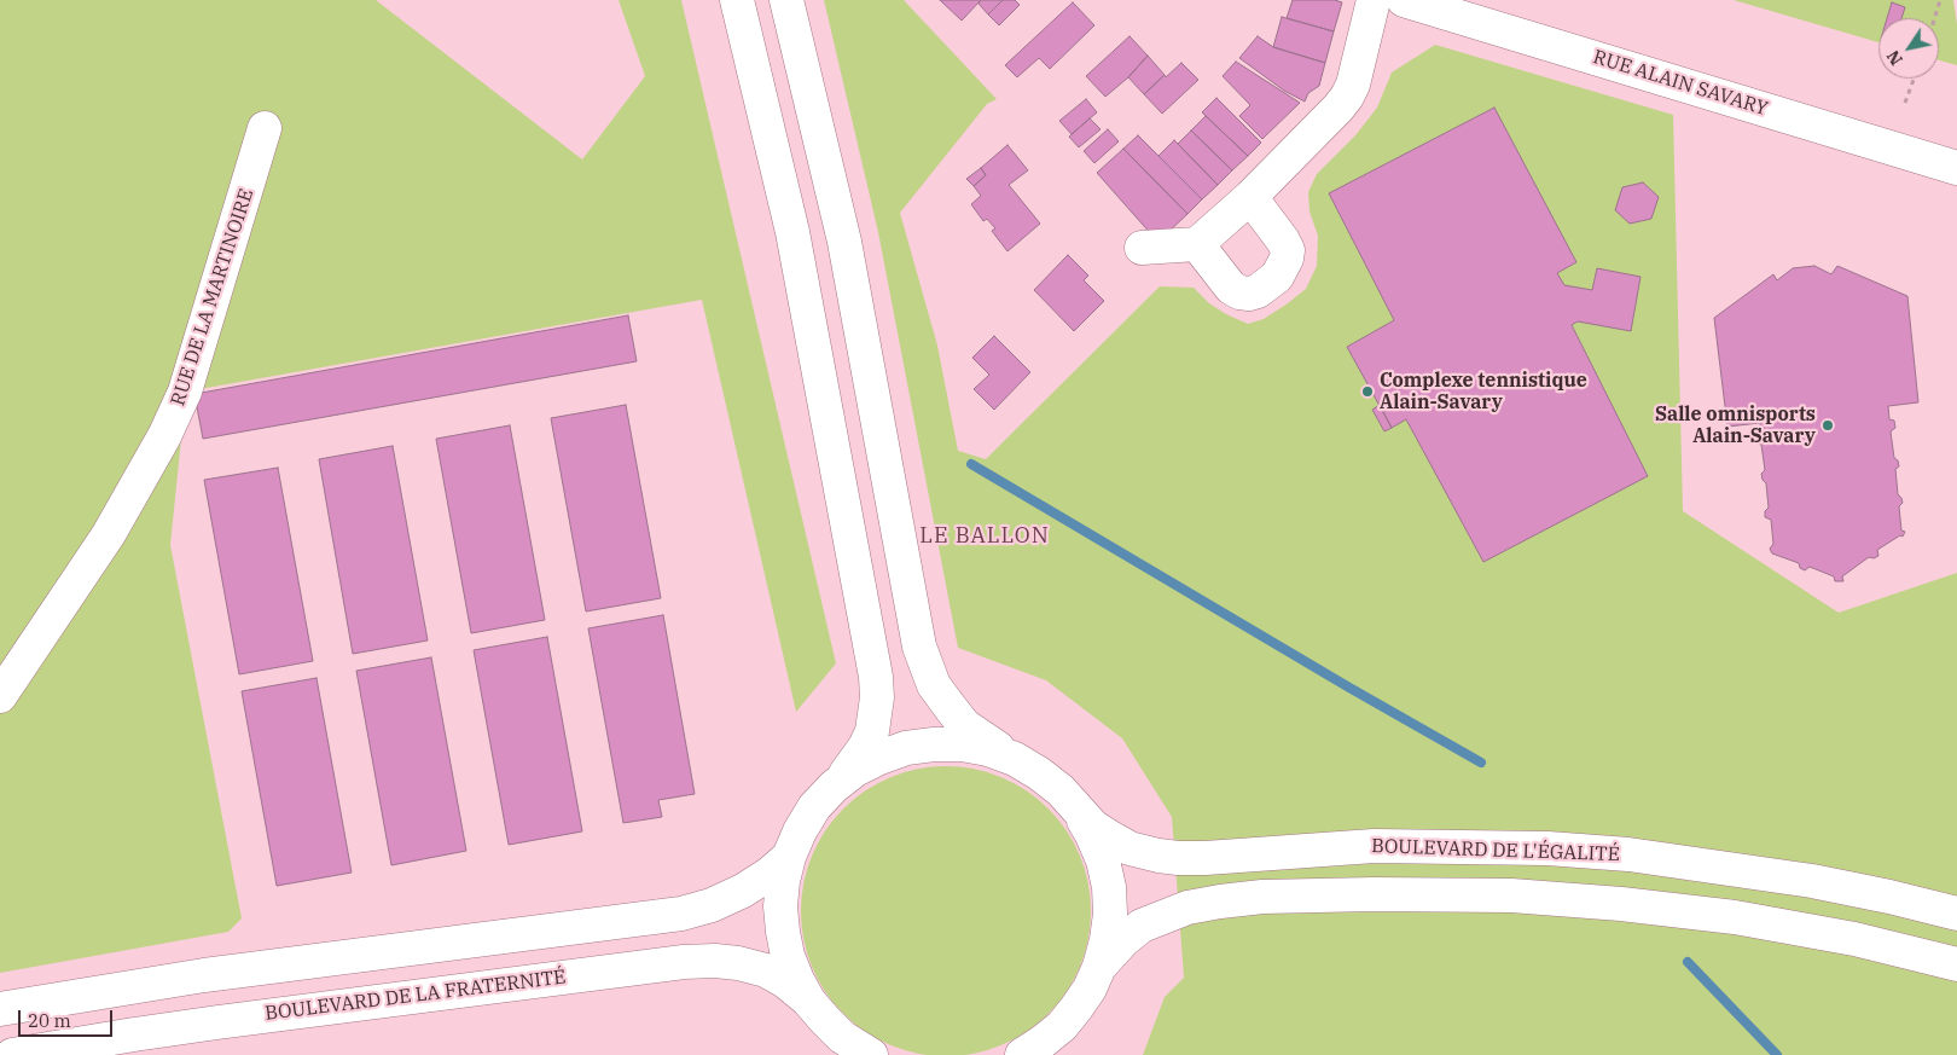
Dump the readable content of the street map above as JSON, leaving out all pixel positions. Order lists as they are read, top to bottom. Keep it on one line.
{"streets":{"main road":["RUE ALAIN SAVARY","RUE DE LA MARTINOIRE","BOULEVARD DE L'ÉGALITÉ","BOULEVARD DE LA FRATERNITÉ"]},"crossings":[["BOULEVARD DE L'ÉGALITÉ","BOULEVARD DE LA FRATERNITÉ"]],"districts":["LE BALLON"],"places":["Complexe tennistique Alain-Savary","Salle omnisports Alain-Savary"],"scale_bar":"20 m","north":"bottom left"}
